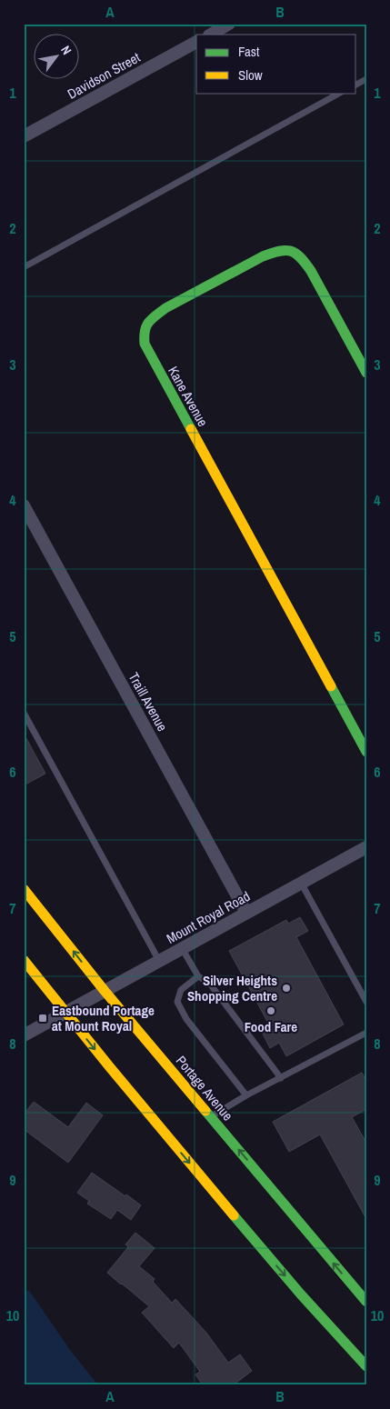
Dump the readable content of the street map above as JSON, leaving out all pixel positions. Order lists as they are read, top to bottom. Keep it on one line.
{"streets":{"main road":["Kane Avenue","Portage Avenue"],"street":["Davidson Street","Traill Avenue","Mount Royal Road"]},"crossings":[["Traill Avenue","Mount Royal Road"],["Mount Royal Road","Portage Avenue"]],"places":{"other":["Silver Heights Shopping Centre","Food Fare"],"transit":["Eastbound Portage at Mount Royal"]},"legend":["Fast","Slow"],"north":"top right","grid":{"columns":["A","B"],"rows":["1","2","3","4","5","6","7","8","9","10"]}}
